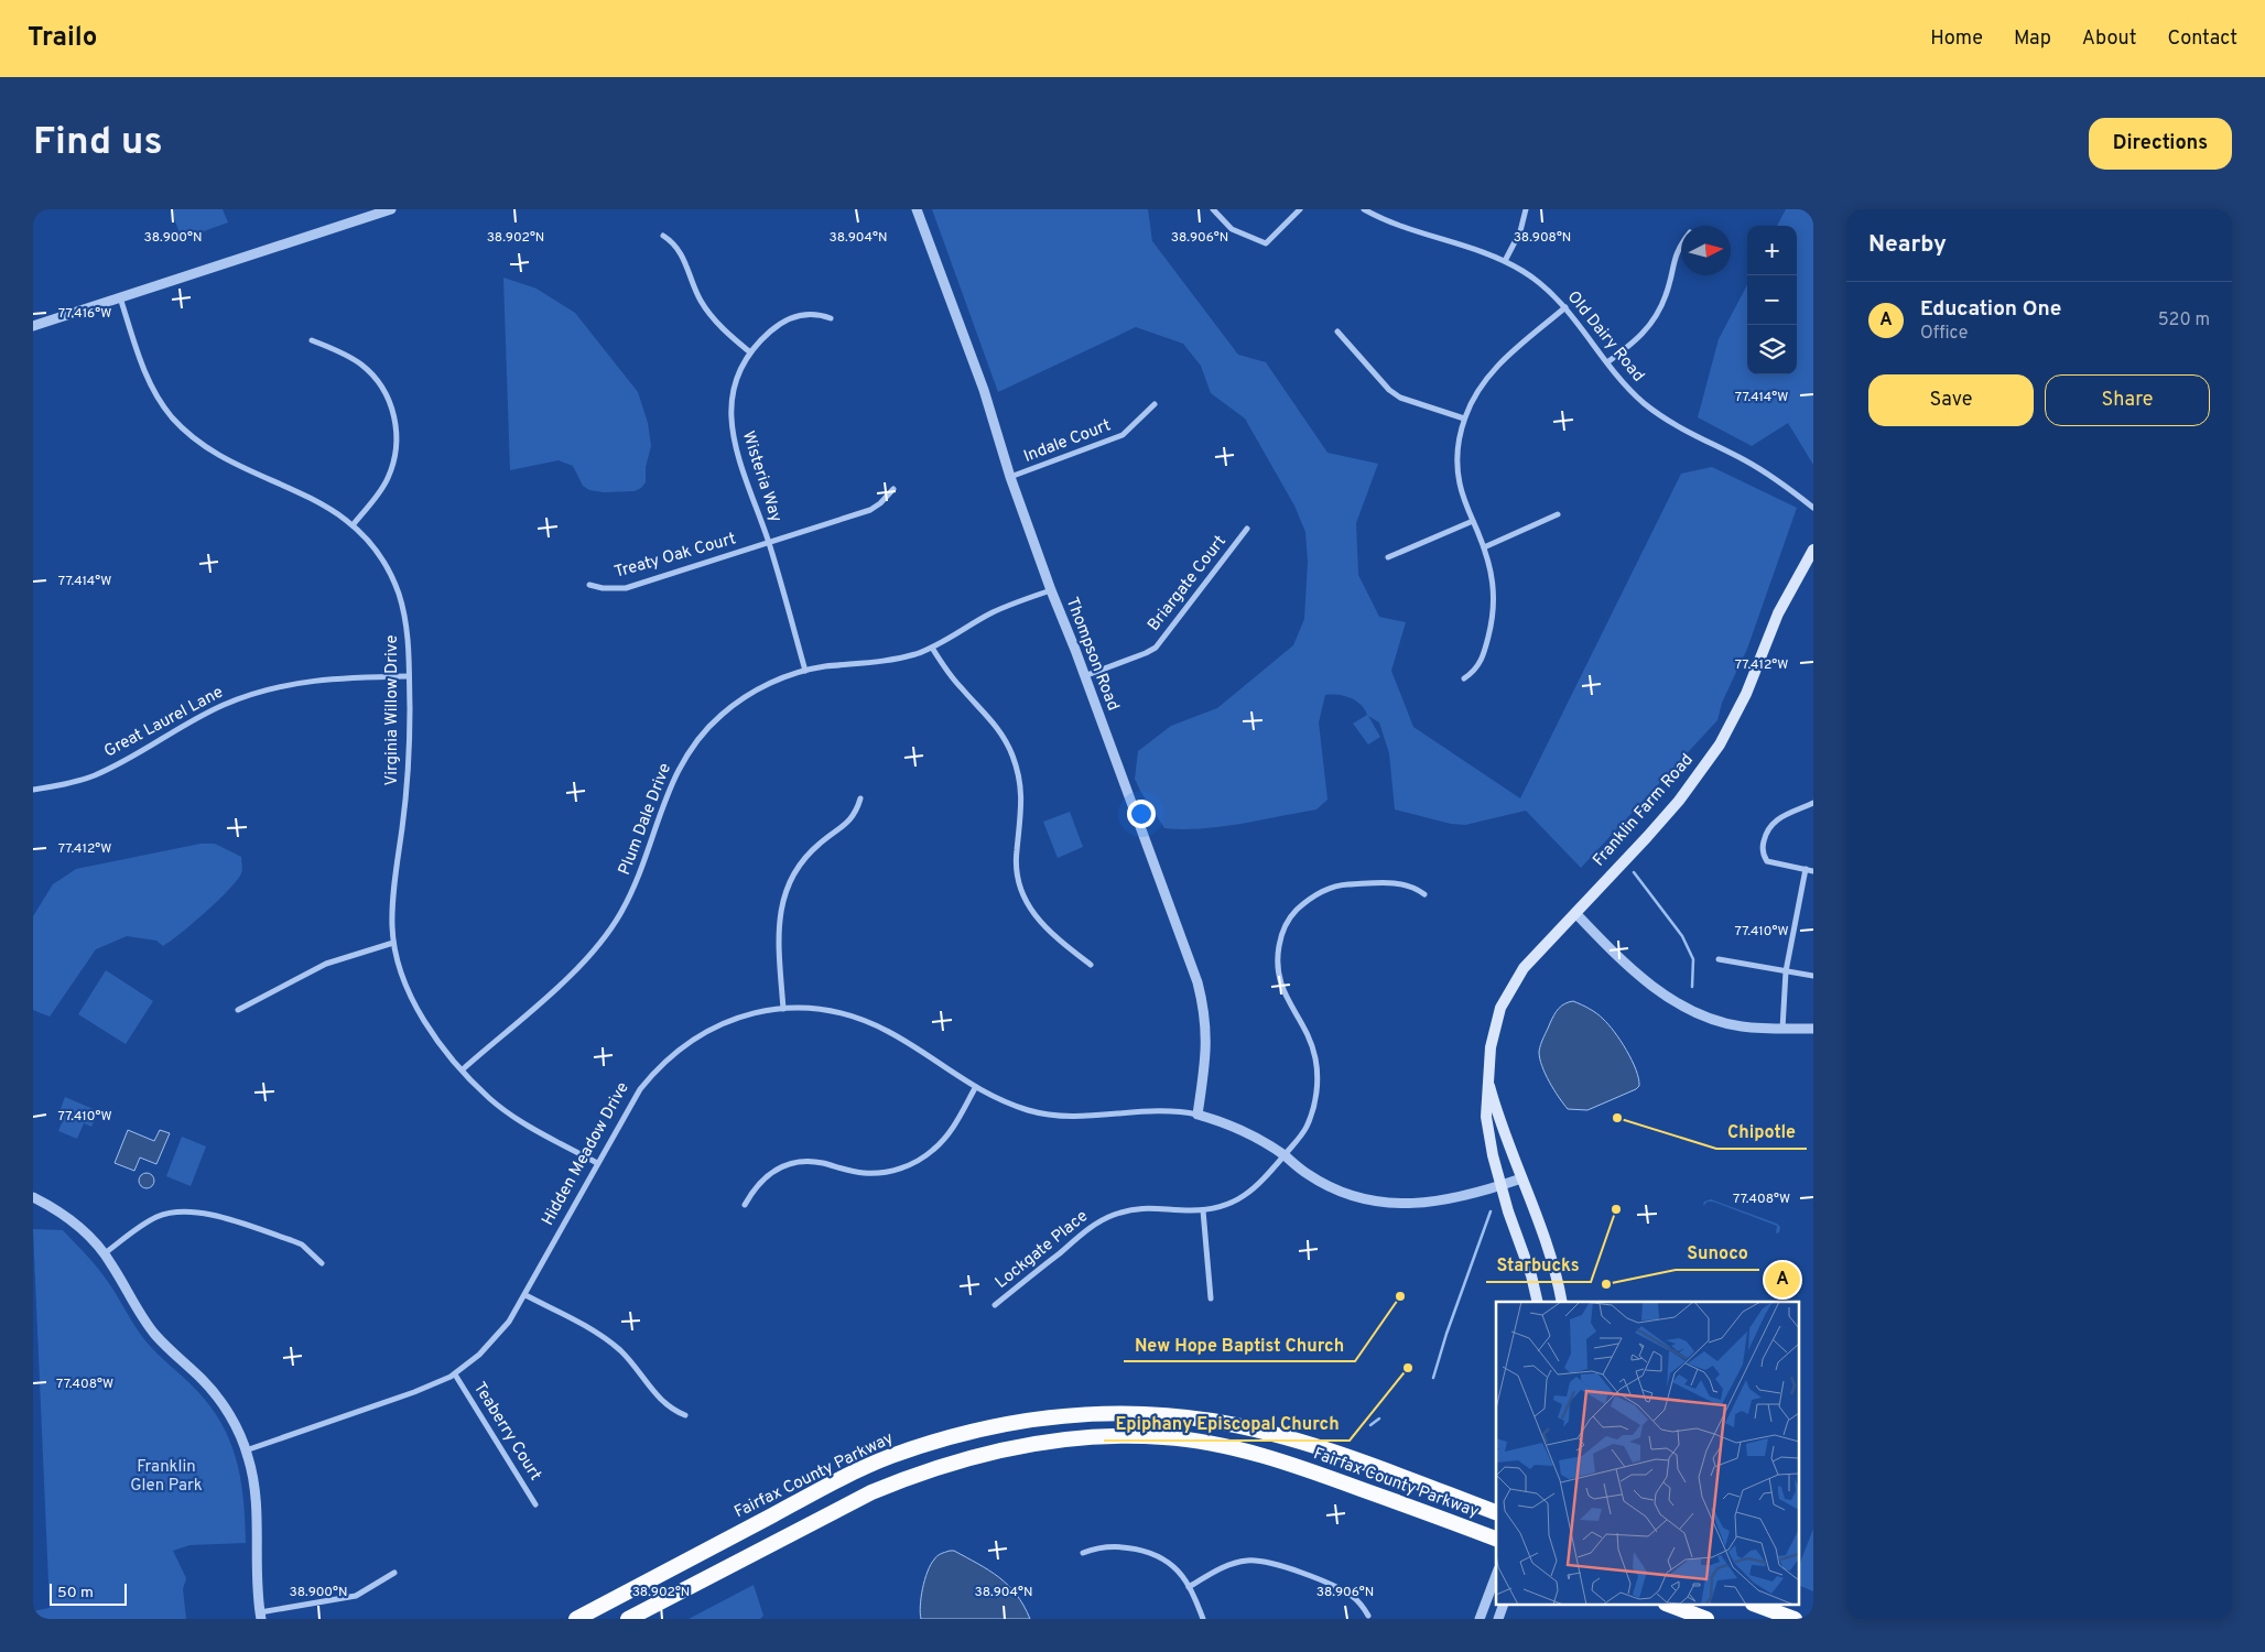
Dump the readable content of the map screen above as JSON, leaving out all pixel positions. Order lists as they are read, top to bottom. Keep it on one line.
{"streets":{"highway":["Fairfax County Parkway"],"main road":["Franklin Farm Road"],"street":["Old Dairy Road","Indale Court","Wisteria Way","Treaty Oak Court","Briargate Court","Thompson Road","Virginia Willow Drive","Great Laurel Lane","Plum Dale Drive","Hidden Meadow Drive","Lockgate Place","Teaberry Court"]},"crossings":[["Indale Court","Thompson Road"],["Wisteria Way","Treaty Oak Court"],["Wisteria Way","Plum Dale Drive"],["Briargate Court","Thompson Road"],["Thompson Road","Plum Dale Drive"],["Thompson Road","Hidden Meadow Drive"],["Virginia Willow Drive","Great Laurel Lane"],["Virginia Willow Drive","Plum Dale Drive"],["Virginia Willow Drive","Hidden Meadow Drive"],["Franklin Farm Road","Hidden Meadow Drive"],["Hidden Meadow Drive","Lockgate Place"],["Hidden Meadow Drive","Teaberry Court"]],"parks":["Franklin Glen Park"],"places":["Chipotle","Starbucks","Sunoco","New Hope Baptist Church","Epiphany Episcopal Church"],"scale_bar":"50 m","north":"right","page":{"header":"Trailo","nav":["Home","Map","About","Contact"],"buttons":["Directions",["Save","Share"]],"title":"Find us","heading":"Nearby","map_buttons":["+","−"],"list":[{"mark":"A","name":"Education One","note":"Office","value":"520 m"}],"pins":"A","scale":"50 m"},"coordinates":["38.900°N","38.902°N","38.904°N","38.906°N","38.908°N","77.416°W","77.414°W","77.412°W","77.410°W","77.408°W"]}
